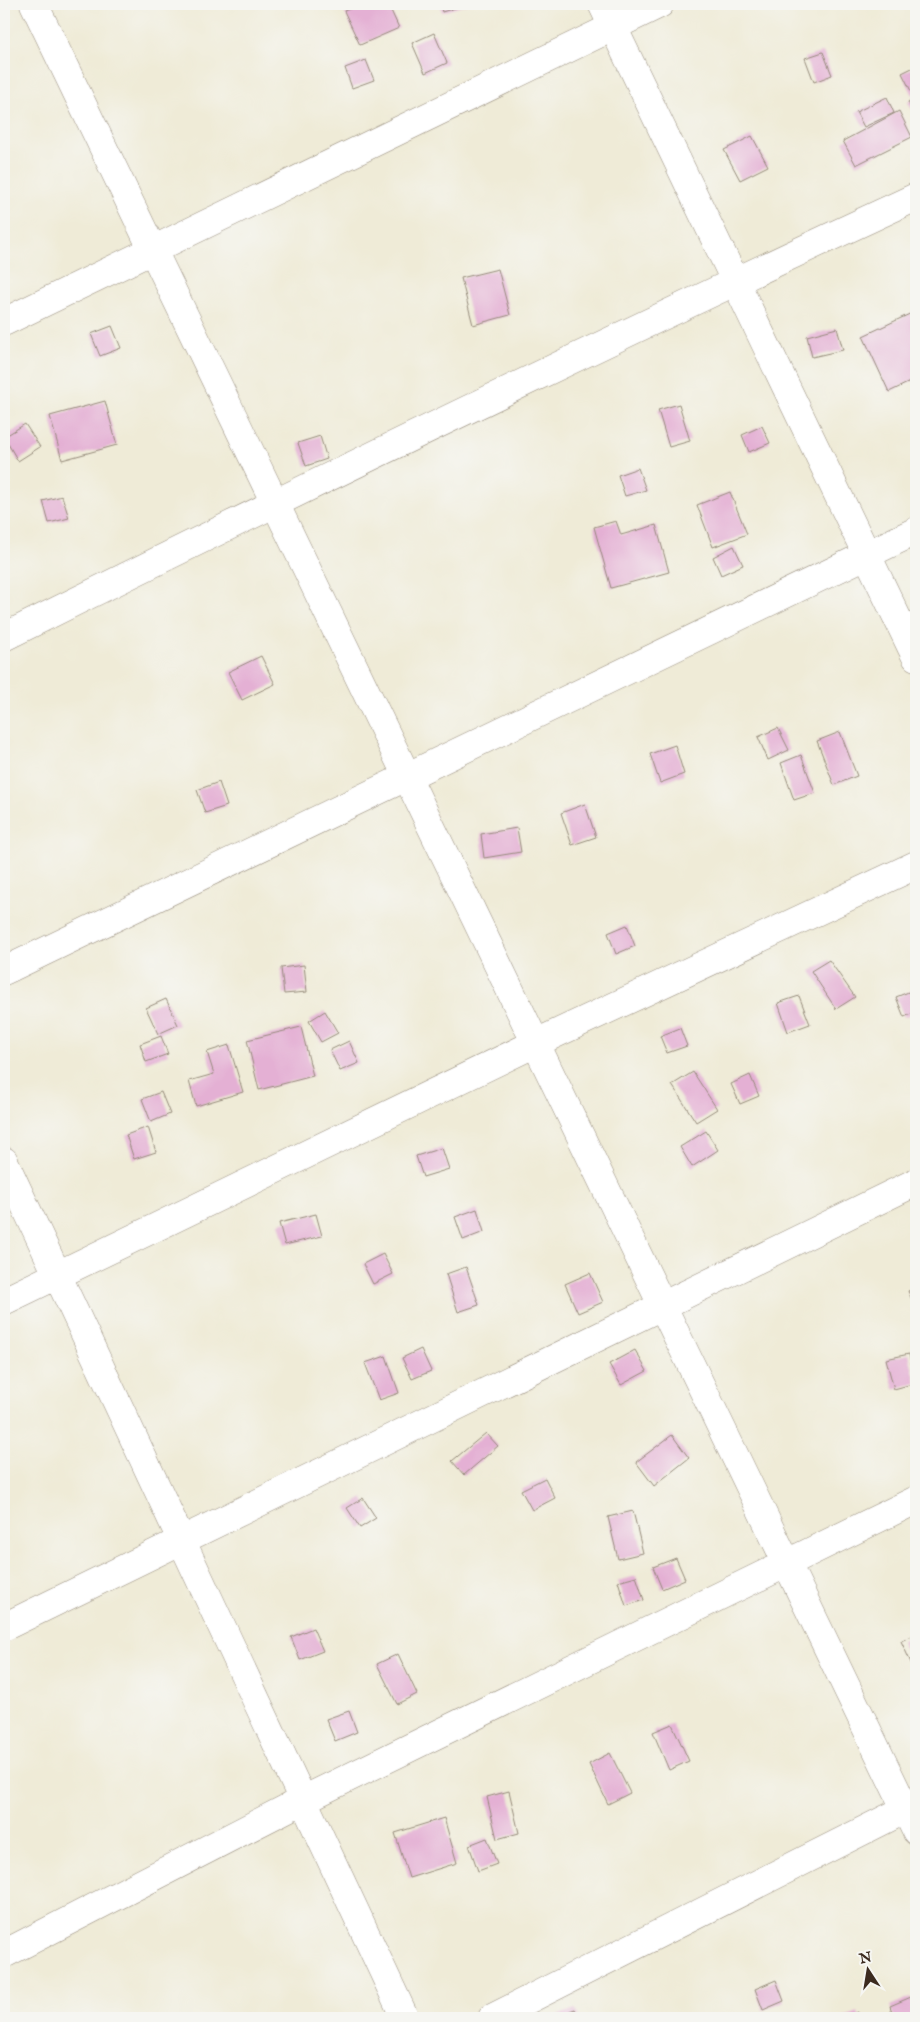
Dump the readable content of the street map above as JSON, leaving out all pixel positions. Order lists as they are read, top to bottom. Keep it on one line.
{"north":"top"}
